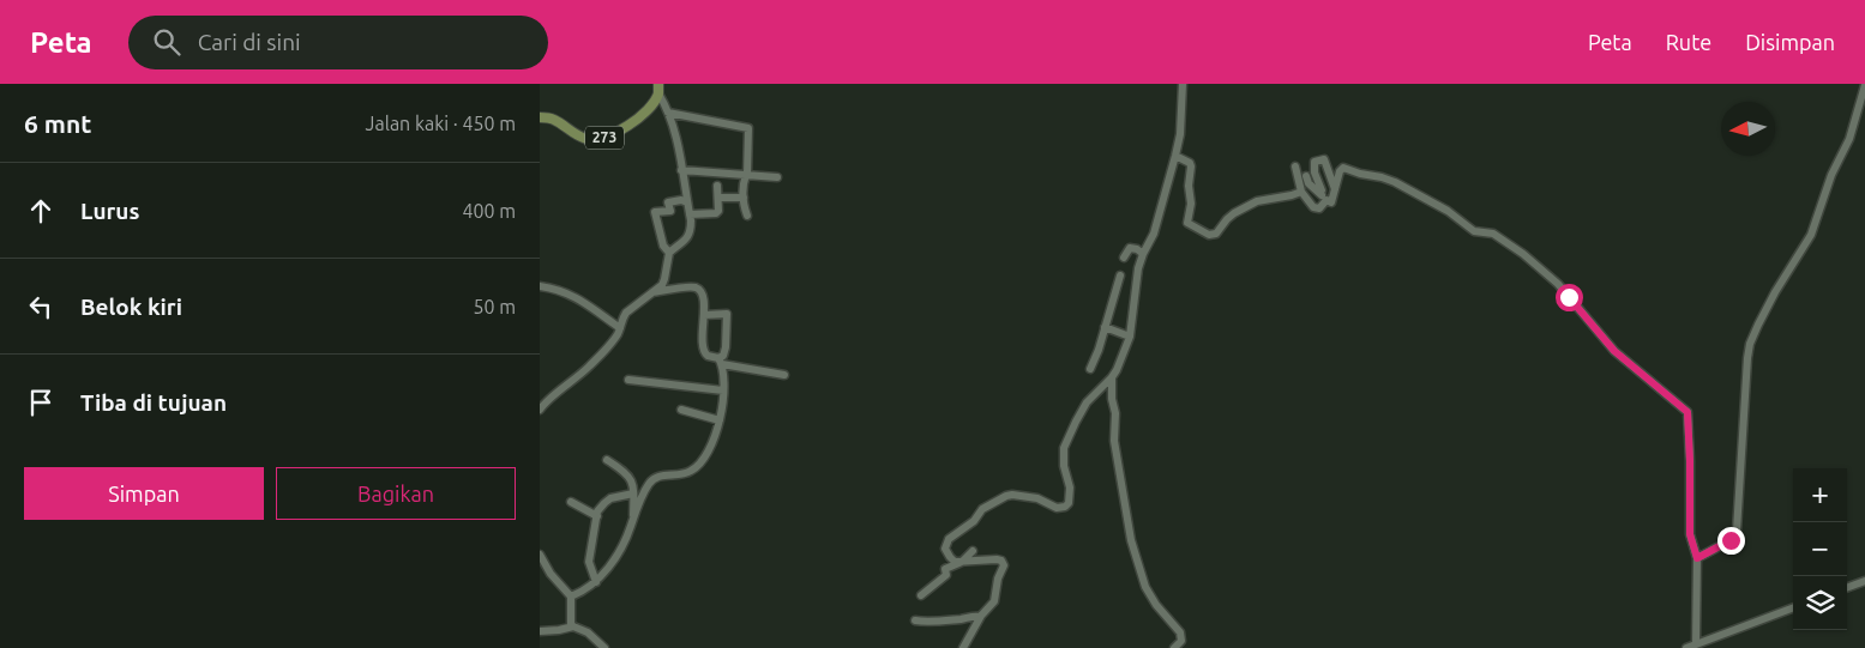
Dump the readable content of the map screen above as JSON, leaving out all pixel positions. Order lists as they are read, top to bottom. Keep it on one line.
{"streets":{"main road":["273"]},"north":"left","page":{"header":"Peta","search":"Cari di sini","nav":["Peta","Rute","Disimpan"],"heading":["6 mnt","Jalan kaki · 450 m"],"list":[["Lurus","400 m"],["Belok kiri","50 m"],"Tiba di tujuan"],"buttons":["Simpan","Bagikan"],"map_buttons":["+","−"]}}
